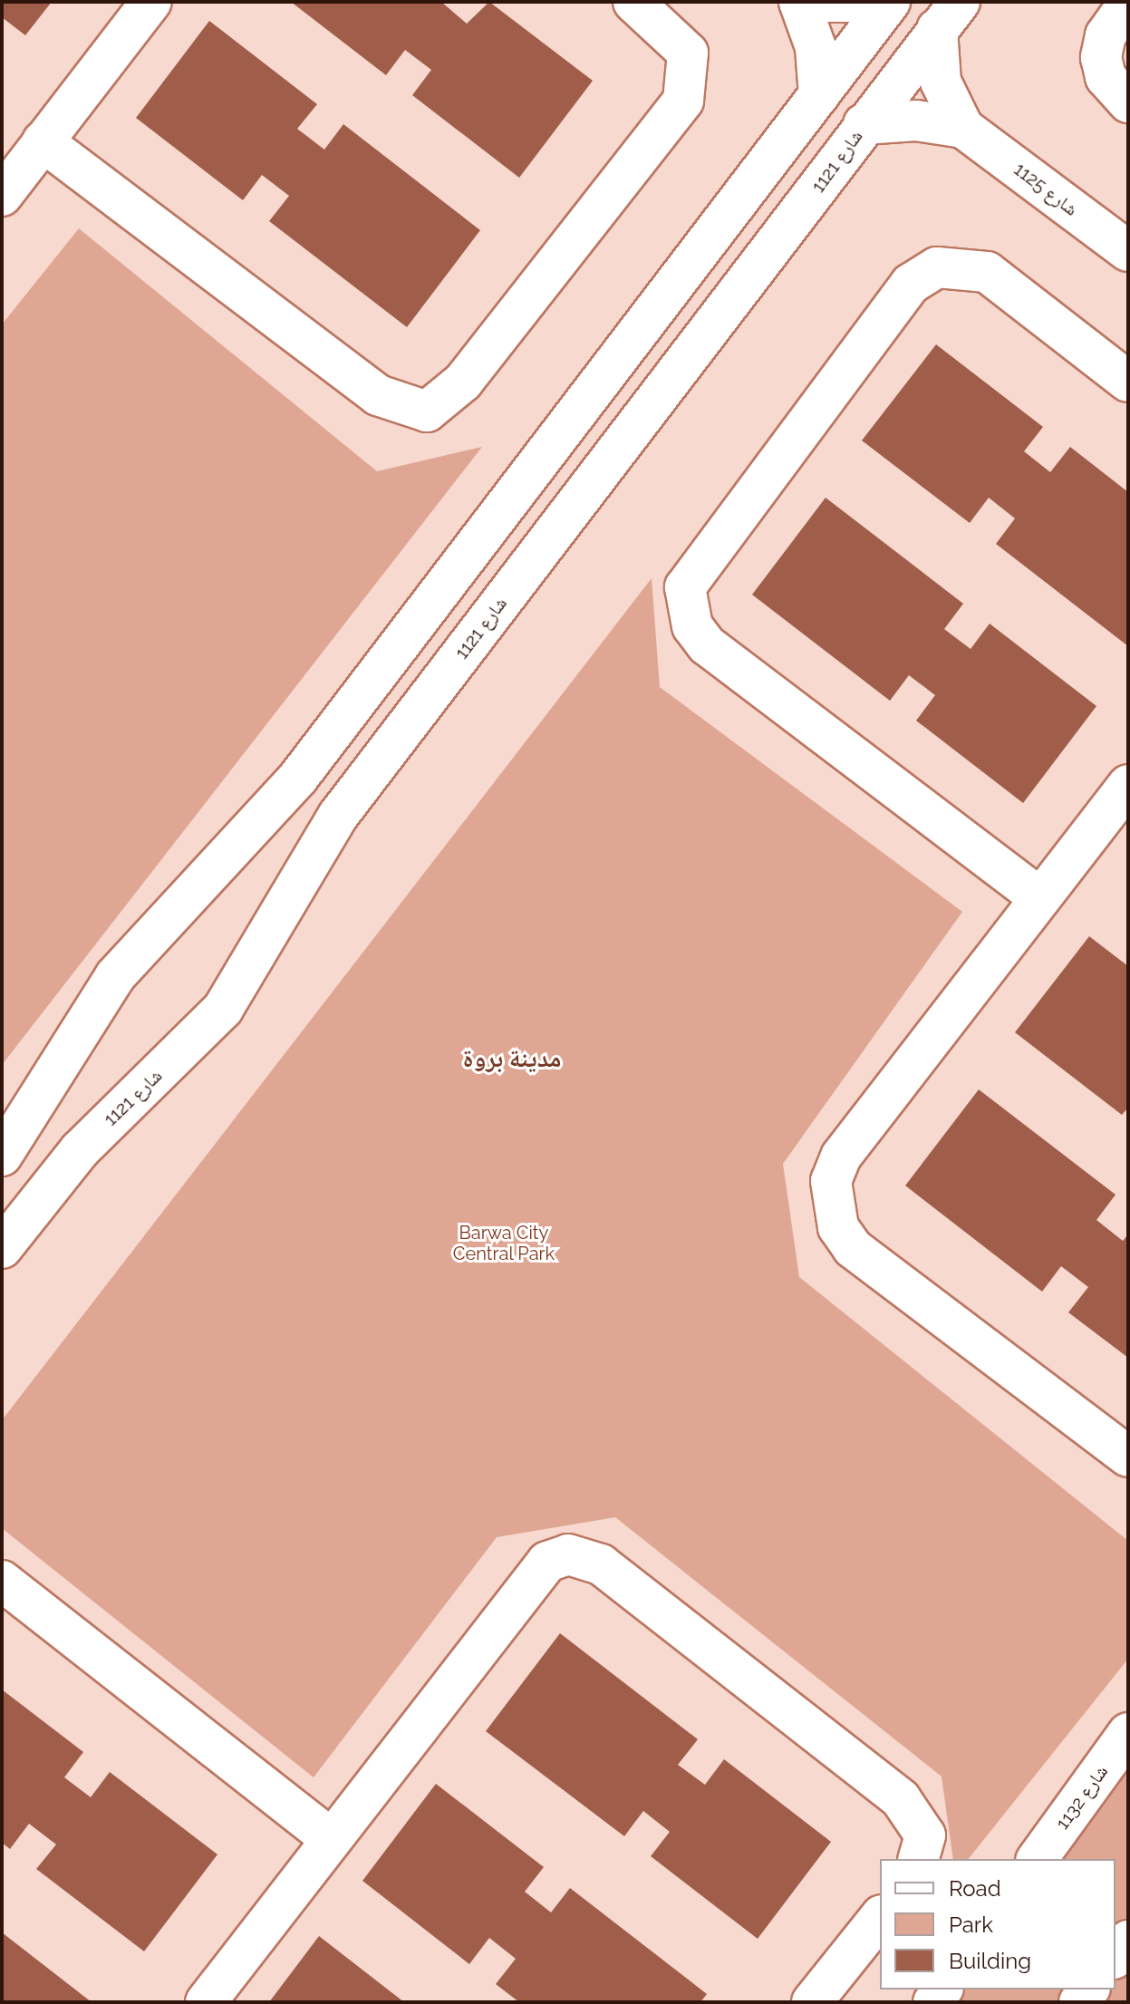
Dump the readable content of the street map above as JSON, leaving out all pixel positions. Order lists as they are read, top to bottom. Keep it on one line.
{"streets":{"street":["شارع 1121","شارع 1125","شارع 1132"]},"crossings":[["شارع 1121","شارع 1125"]],"districts":["مدينة بروة"],"parks":["Barwa City Central Park"],"legend":["Road","Park","Building"]}
